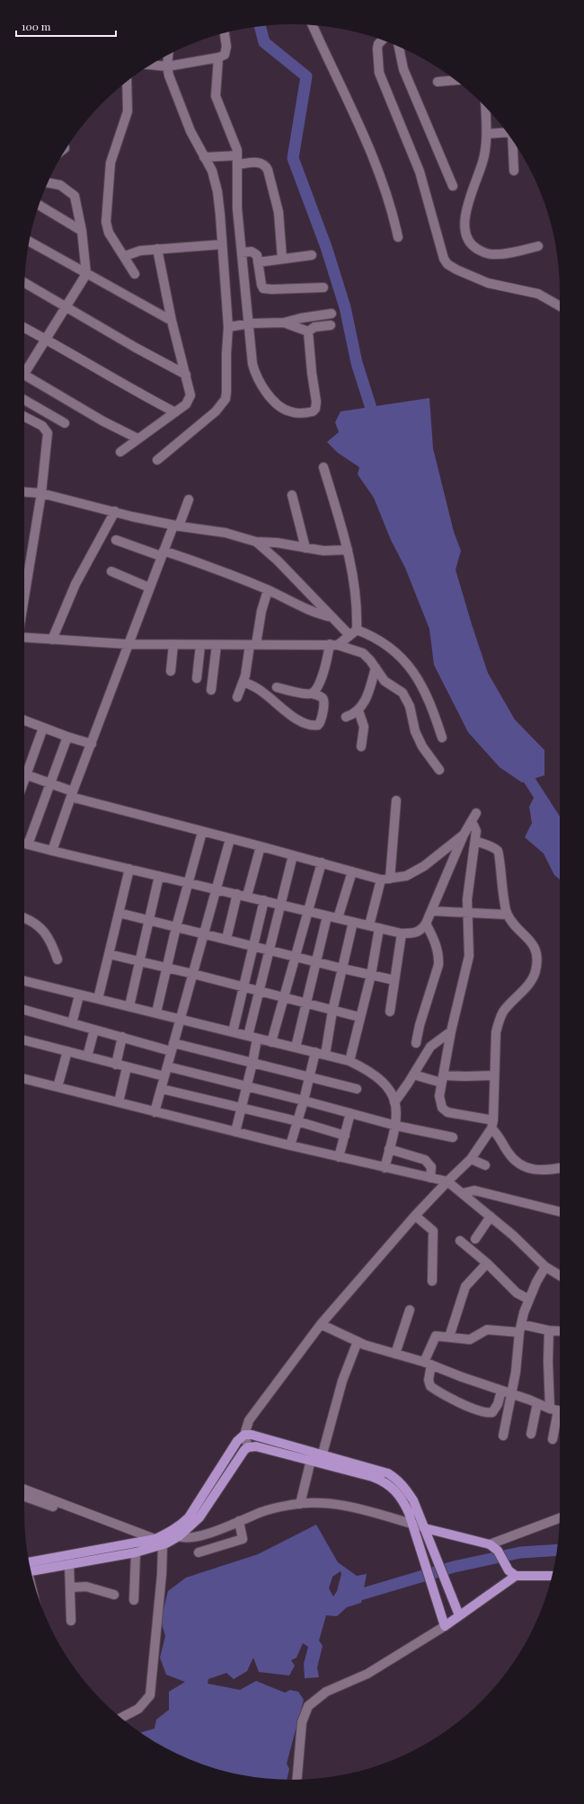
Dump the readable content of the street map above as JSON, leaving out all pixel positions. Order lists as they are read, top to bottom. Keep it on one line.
{"scale_bar":"100 m"}
